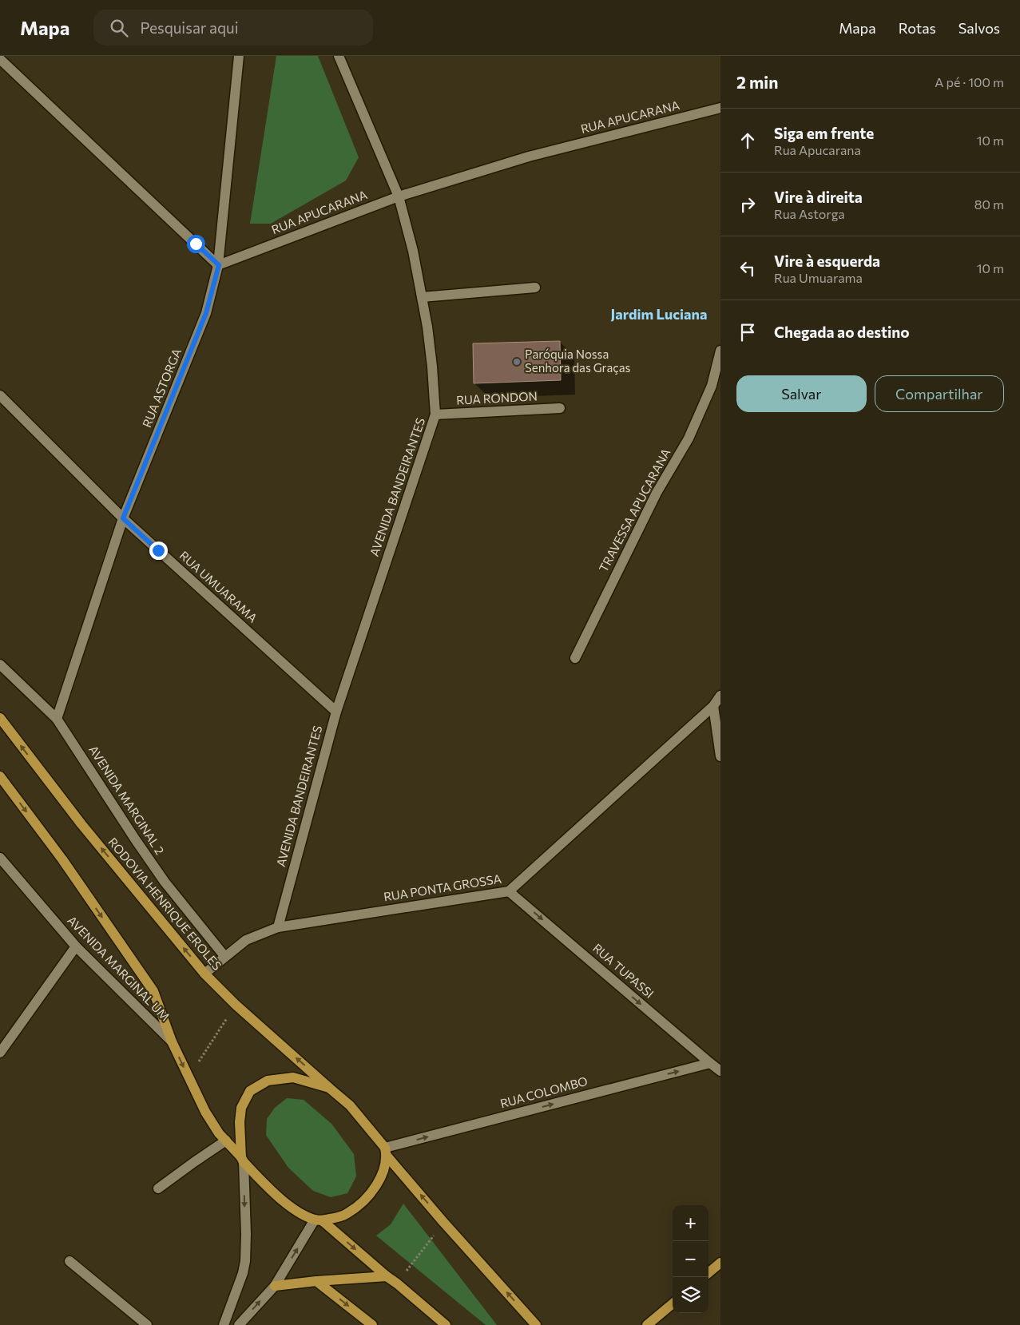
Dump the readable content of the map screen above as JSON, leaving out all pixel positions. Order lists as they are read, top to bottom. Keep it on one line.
{"streets":{"main road":["RODOVIA HENRIQUE EROLES"],"street":["RUA APUCARANA","RUA ASTORGA","RUA RONDON","AVENIDA BANDEIRANTES","TRAVESSA APUCARANA","RUA UMUARAMA","AVENIDA MARGINAL 2","RUA PONTA GROSSA","AVENIDA MARGINAL UM","RUA TUPASSI","RUA COLOMBO"]},"crossings":[["RUA APUCARANA","RUA ASTORGA"],["RUA APUCARANA","AVENIDA BANDEIRANTES"],["RUA ASTORGA","RUA UMUARAMA"],["RUA ASTORGA","AVENIDA MARGINAL 2"],["RUA RONDON","AVENIDA BANDEIRANTES"],["AVENIDA BANDEIRANTES","RUA UMUARAMA"],["AVENIDA BANDEIRANTES","RUA PONTA GROSSA"],["AVENIDA MARGINAL 2","RUA PONTA GROSSA"],["RUA PONTA GROSSA","RODOVIA HENRIQUE EROLES"],["RUA PONTA GROSSA","RUA TUPASSI"],["RODOVIA HENRIQUE EROLES","RUA COLOMBO"],["RUA TUPASSI","RUA COLOMBO"]],"one_way":["RUA TUPASSI","RUA COLOMBO"],"districts":["Jardim Luciana"],"places":["Paróquia Nossa Senhora das Graças"],"page":{"header":"Mapa","search":"Pesquisar aqui","nav":["Mapa","Rotas","Salvos"],"heading":["2 min","A pé · 100 m"],"list":[["Siga em frente","Rua Apucarana","10 m"],["Vire à direita","Rua Astorga","80 m"],["Vire à esquerda","Rua Umuarama","10 m"],"Chegada ao destino"],"buttons":["Salvar","Compartilhar"],"map_buttons":["+","−"]}}
